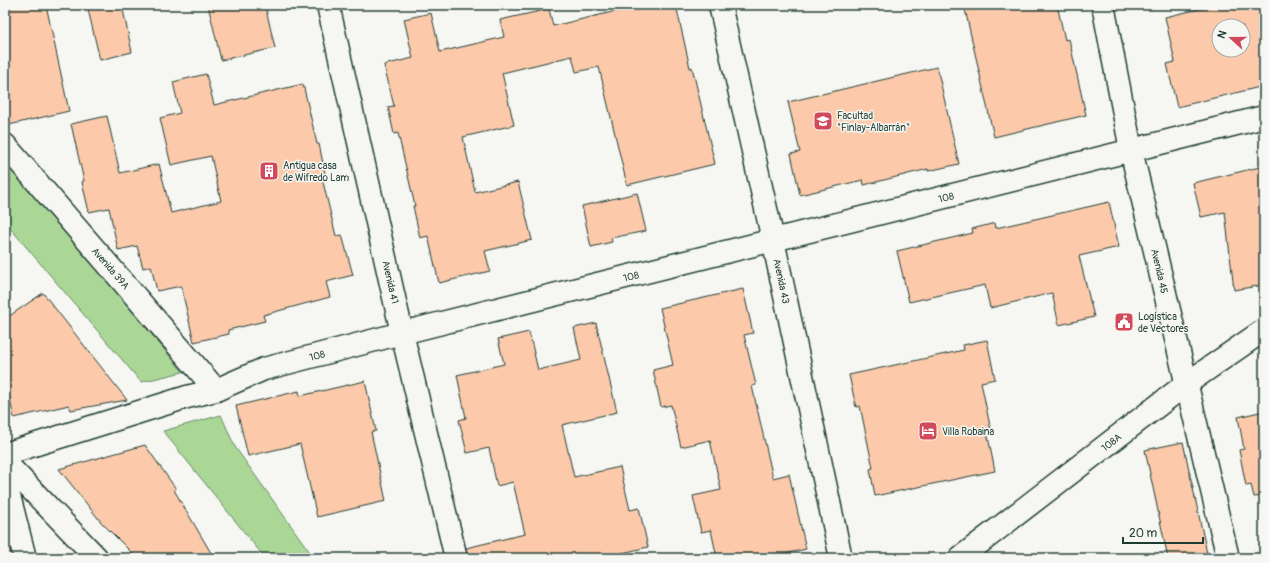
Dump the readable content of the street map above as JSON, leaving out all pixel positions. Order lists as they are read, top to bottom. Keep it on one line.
{"streets":{"street":["108","Avenida 39A","Avenida 45","Avenida 43","Avenida 41","108A"]},"crossings":[["108","Avenida 39A"],["108","Avenida 45"],["108","Avenida 43"],["108","Avenida 41"],["Avenida 45","108A"]],"places":{"school or university":["Facultad \"Finlay-Albarrán\""],"building":["Antigua casa de Wifredo Lam"],"public building":["Logística de Vectores"],"hotel":["Villa Robaina"]},"scale_bar":"20 m","north":"left"}
